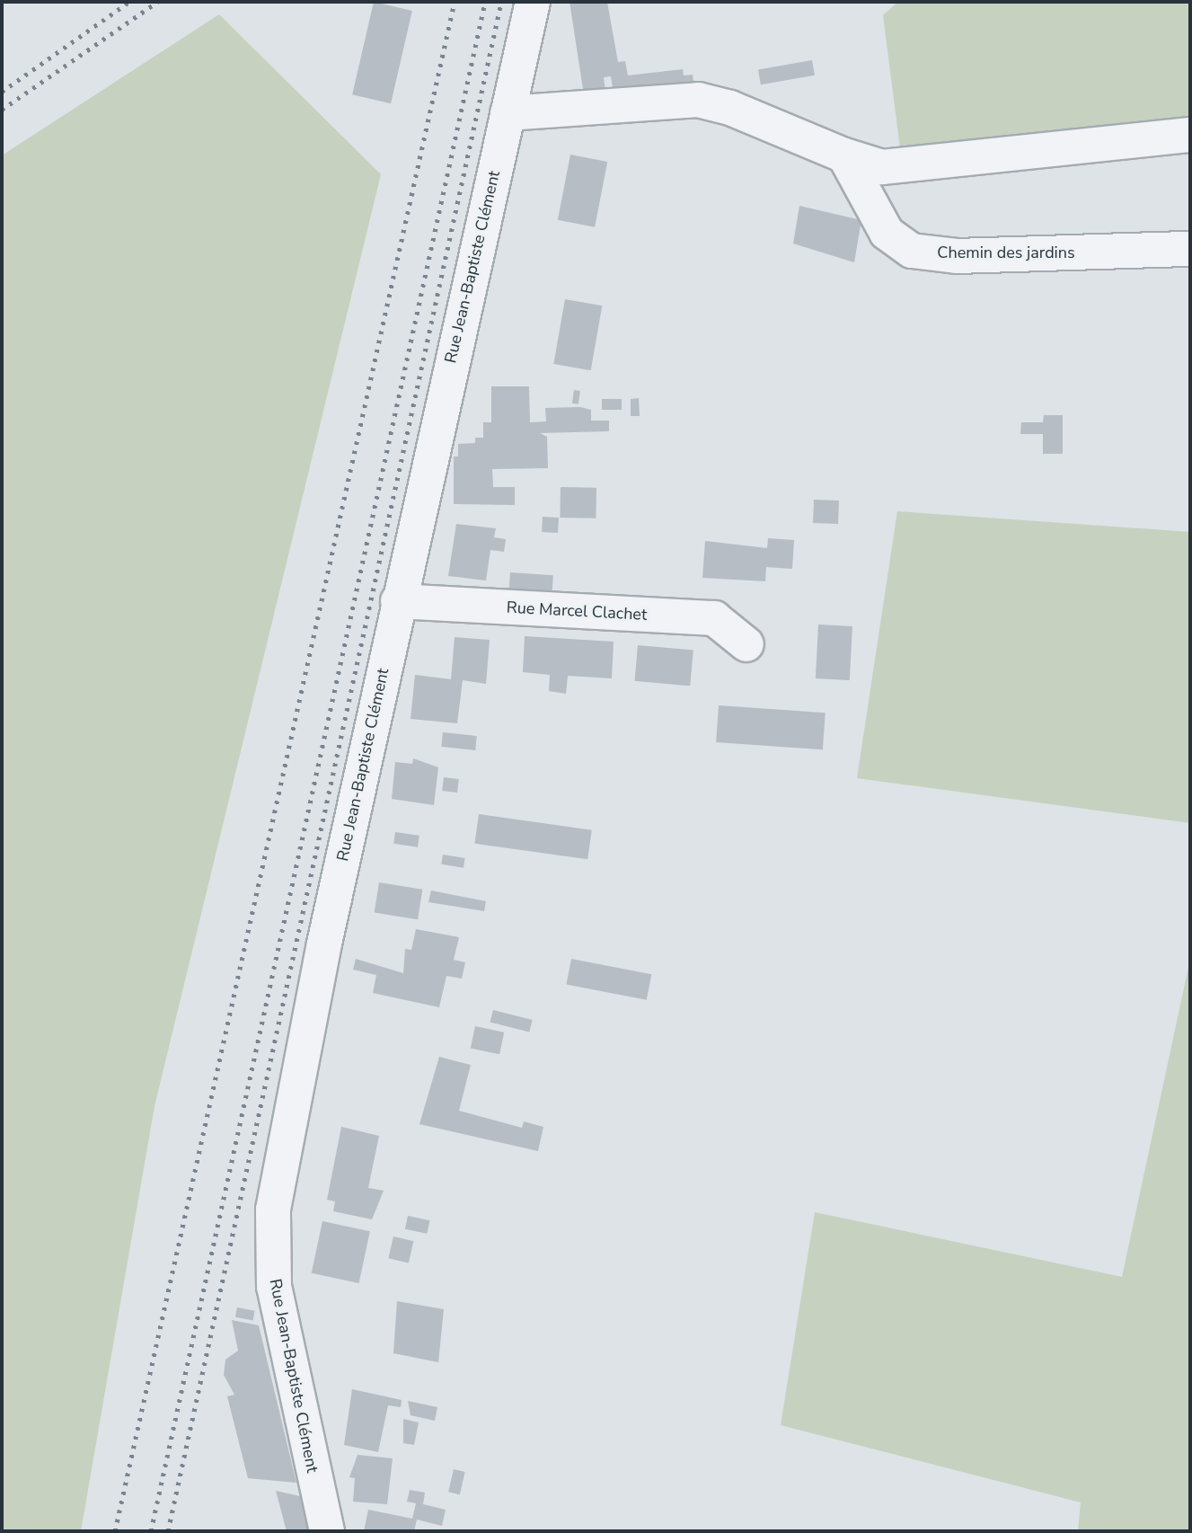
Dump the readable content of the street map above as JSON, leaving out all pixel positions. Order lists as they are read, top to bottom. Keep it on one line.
{"streets":{"street":["Chemin des jardins","Rue Jean-Baptiste Clément","Rue Marcel Clachet"]},"crossings":[["Rue Jean-Baptiste Clément","Rue Marcel Clachet"]]}
